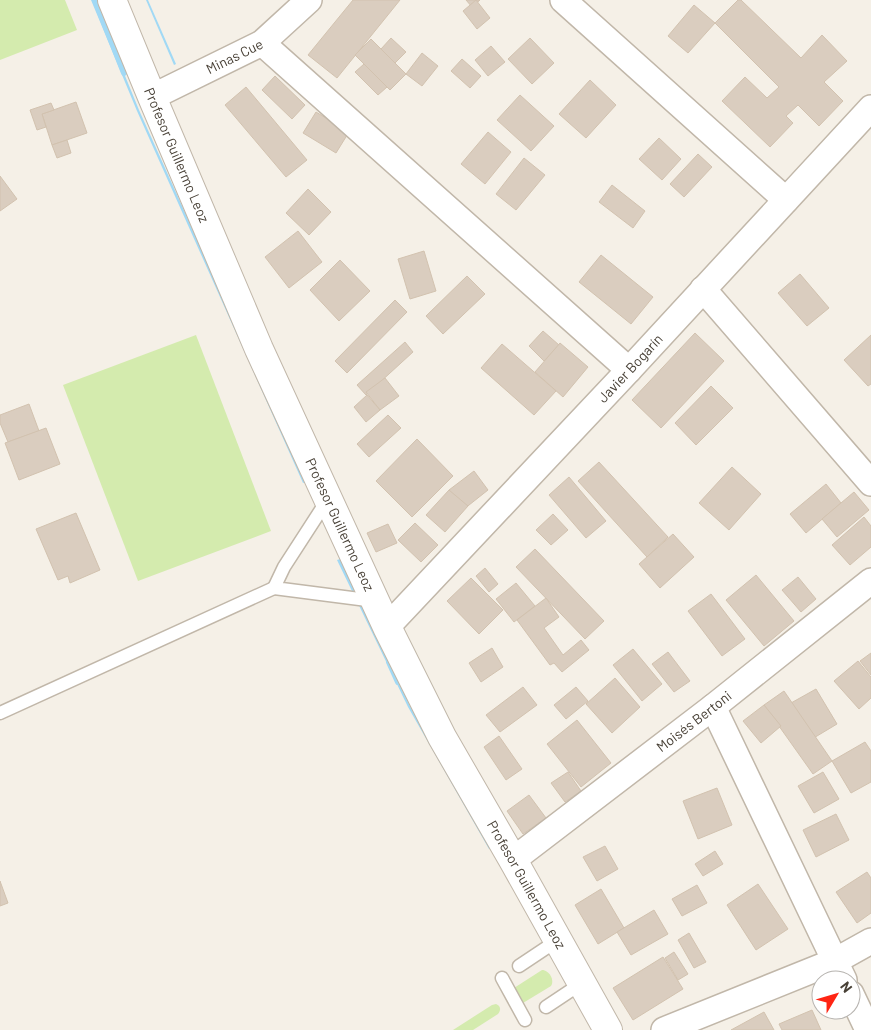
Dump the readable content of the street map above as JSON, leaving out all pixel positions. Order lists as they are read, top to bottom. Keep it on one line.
{"streets":{"street":["Minas Cue","Profesor Guillermo Leoz","Javier Bogarín","Moisés Bertoni"]},"crossings":[["Minas Cue","Profesor Guillermo Leoz"],["Profesor Guillermo Leoz","Javier Bogarín"],["Profesor Guillermo Leoz","Moisés Bertoni"]],"north":"top right"}
